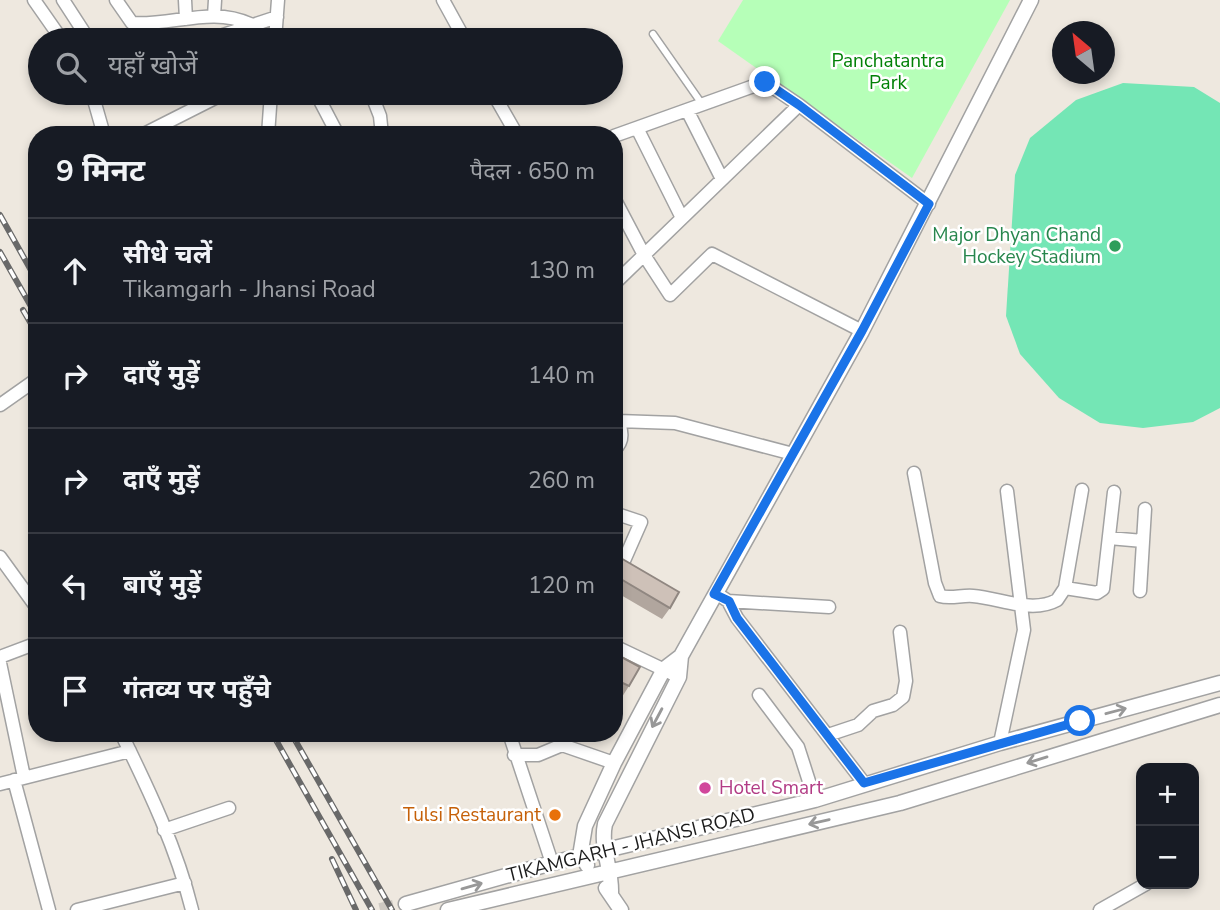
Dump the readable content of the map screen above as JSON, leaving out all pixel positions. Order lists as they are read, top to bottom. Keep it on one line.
{"streets":{"street":["TIKAMGARH - JHANSI ROAD"]},"parks":["Panchatantra Park"],"places":["Major Dhyan Chand Hockey Stadium","Hotel Smart","Tulsi Restaurant"],"north":"top left","page":{"search":"यहाँ खोजें","heading":["9 मिनट","पैदल · 650 m"],"list":[["सीधे चलें","Tikamgarh - Jhansi Road","130 m"],["दाएँ मुड़ें","140 m"],["दाएँ मुड़ें","260 m"],["बाएँ मुड़ें","120 m"],"गंतव्य पर पहुँचे"],"map_buttons":["+","−"]}}
